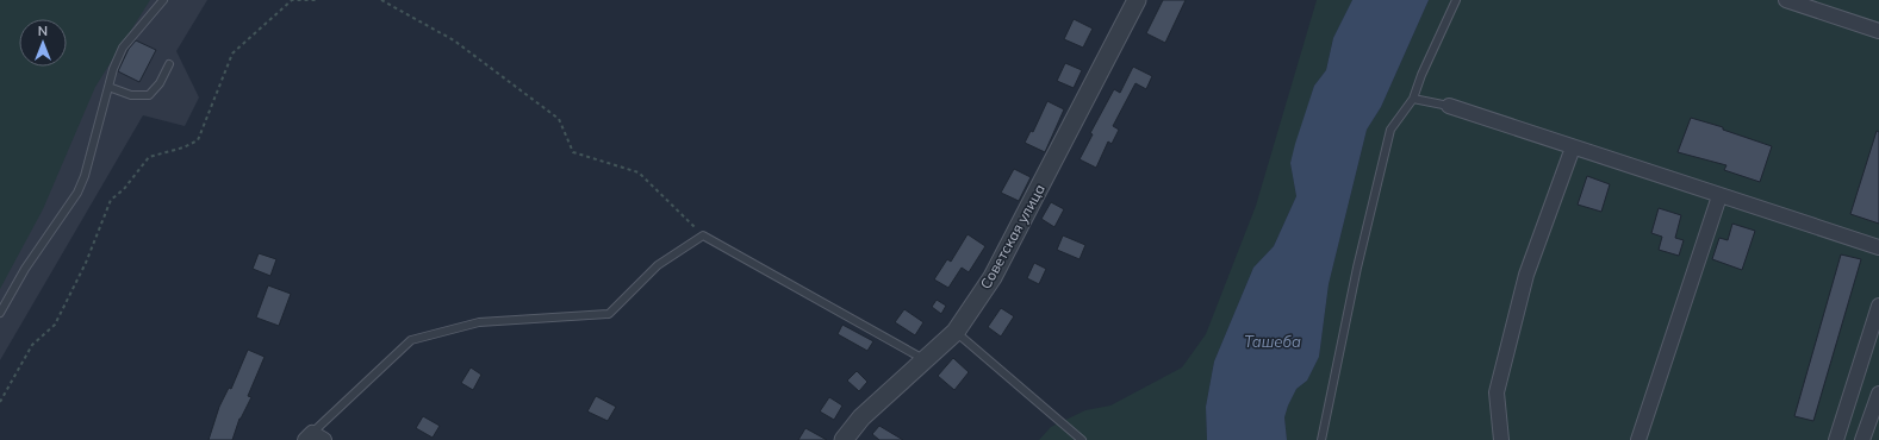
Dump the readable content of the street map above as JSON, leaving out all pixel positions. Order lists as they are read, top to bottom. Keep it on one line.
{"streets":{"street":["Советская улица"]},"water":["Ташеба"],"north":"top"}
